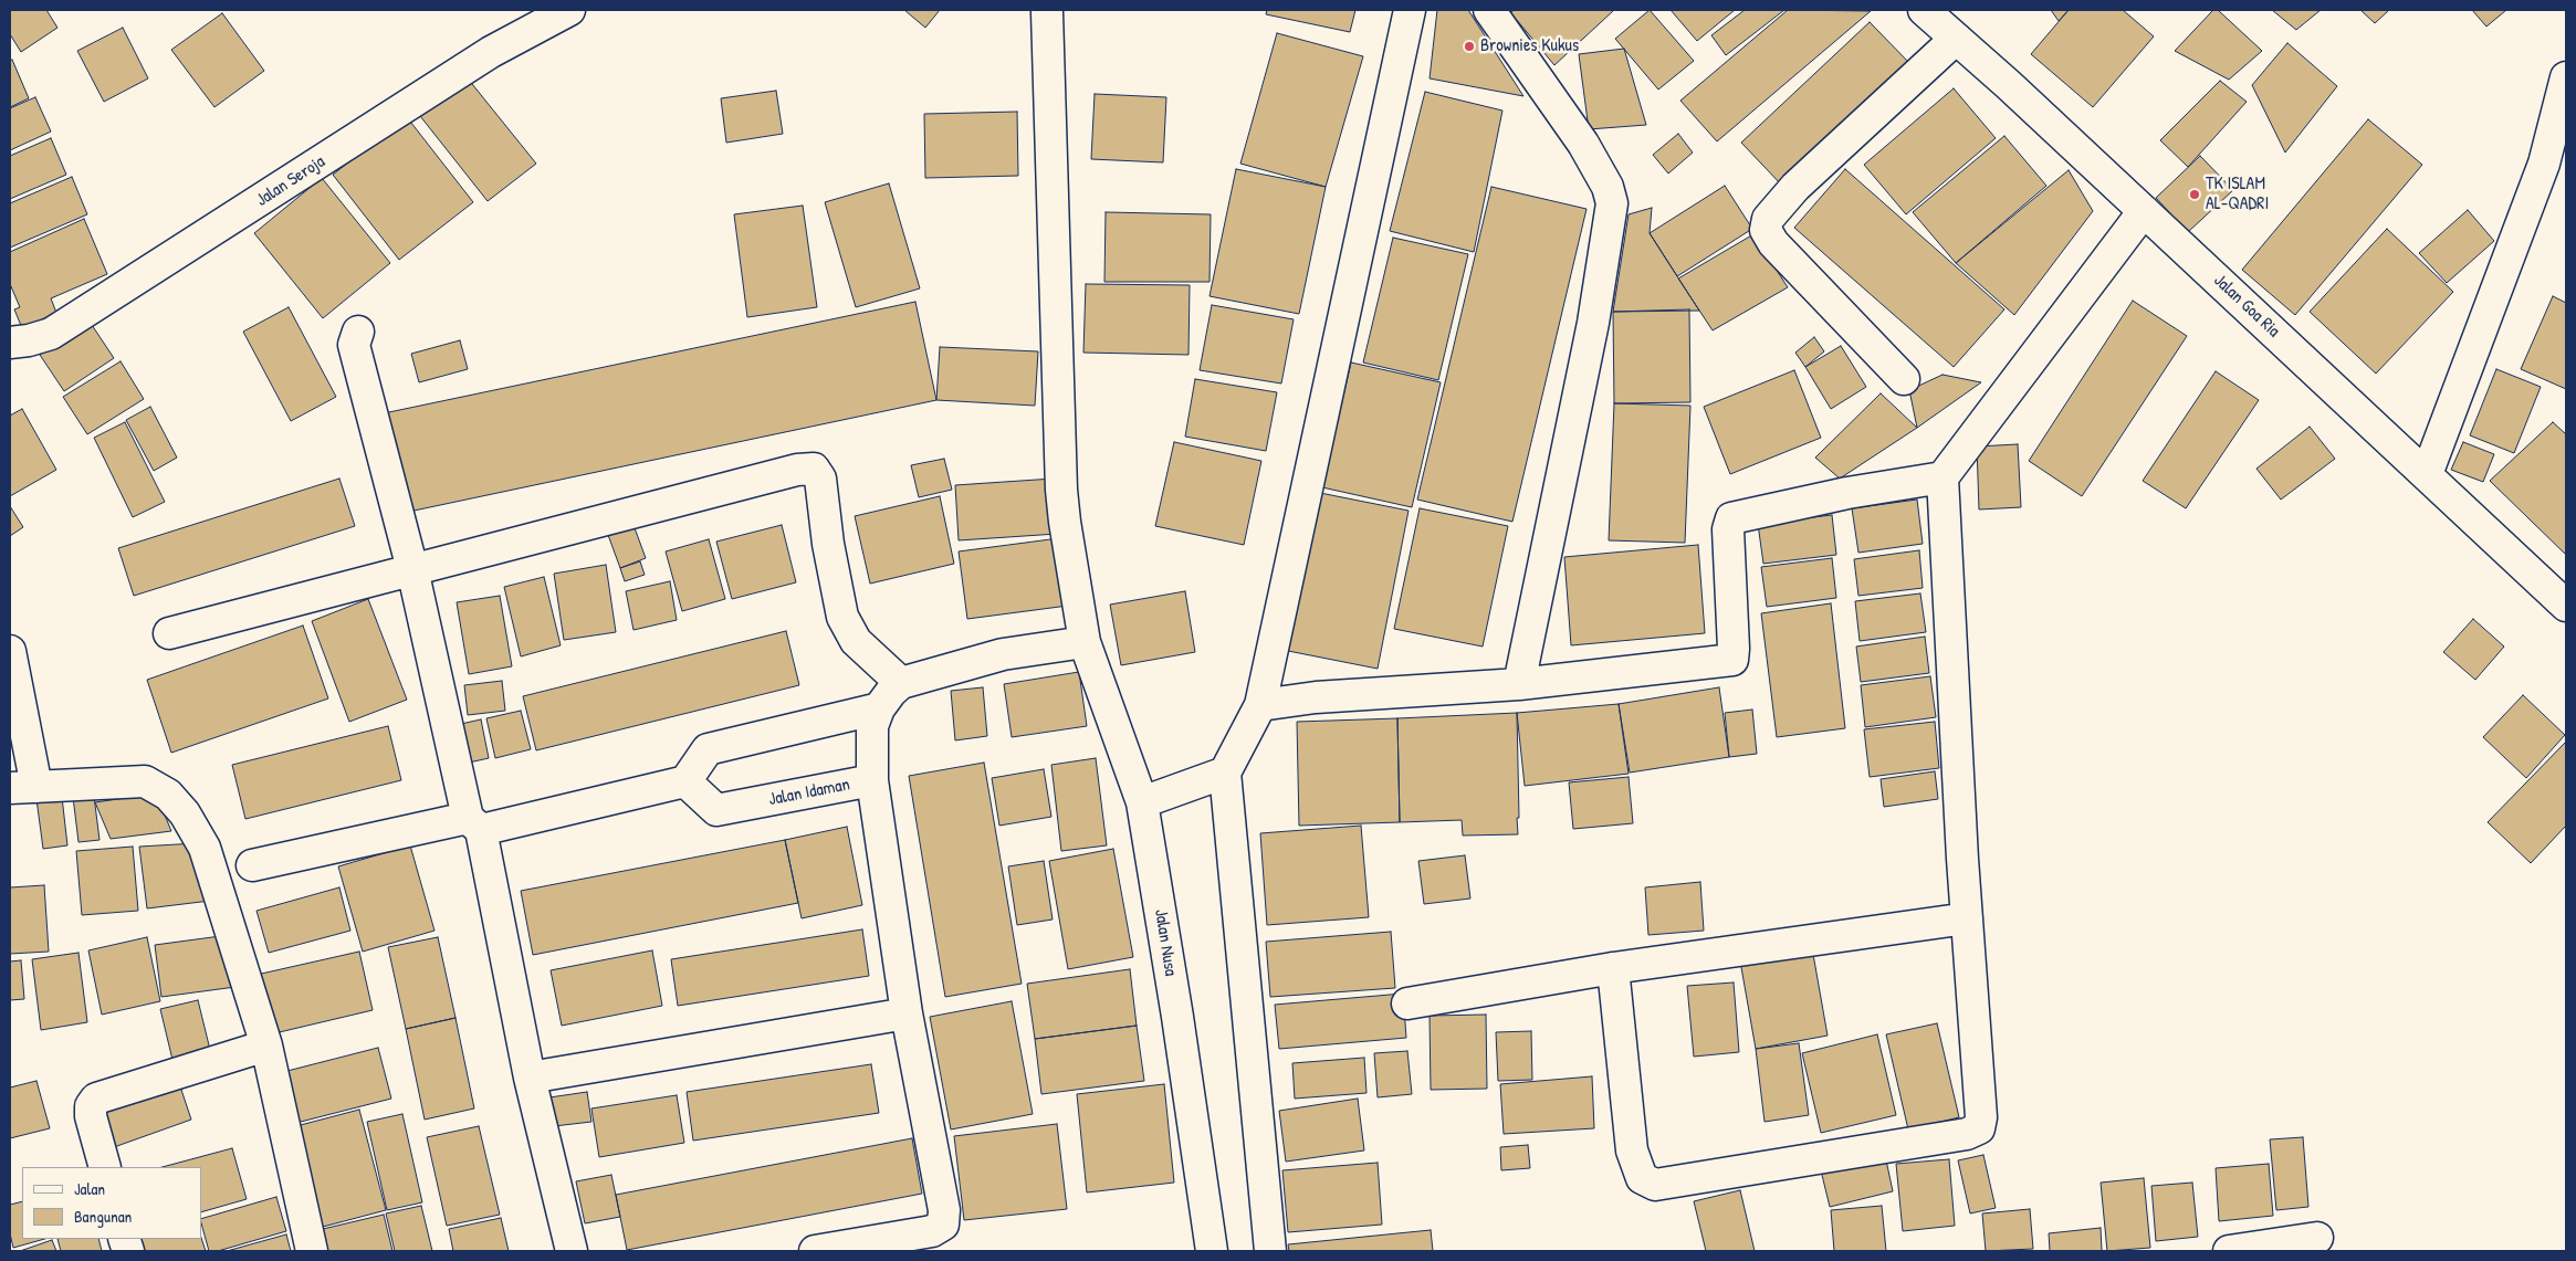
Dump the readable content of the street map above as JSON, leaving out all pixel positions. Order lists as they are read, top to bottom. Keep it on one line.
{"streets":{"street":["Jalan Seroja","Jalan Goa Ria","Jalan Idaman","Jalan Nusa"]},"places":["Brownies Kukus","TK ISLAM AL-QADRI"],"legend":["Jalan","Bangunan"]}
